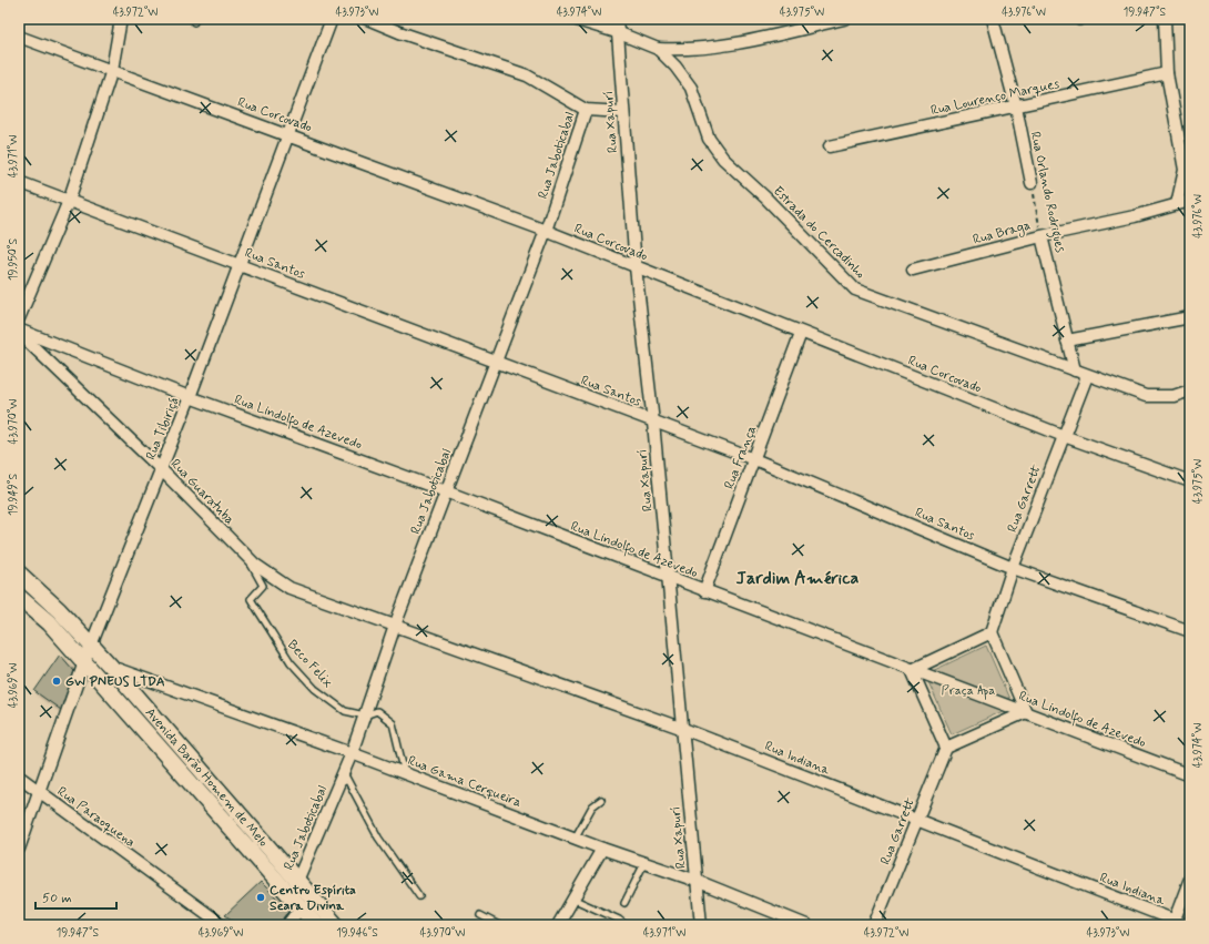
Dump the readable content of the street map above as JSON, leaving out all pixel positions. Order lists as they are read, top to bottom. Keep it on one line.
{"streets":{"main road":["Avenida Barão Homem de Melo"],"street":["Rua Lourenço Marques","Rua Corcovado","Rua Xapurí","Rua Jaboticabal","Rua Orlando Rodrigues","Estrada do Cercadinho","Rua Braga","Rua Santos","Rua Lindolfo de Azevedo","Rua Tibiriçá","Rua França","Rua Guaratuba","Rua Garrett","Rua Indiana","Rua Gama Cerqueira","Rua Paraoquena"],"lane":["Beco Felix"]},"crossings":[["Rua Lourenço Marques","Rua Orlando Rodrigues"],["Rua Corcovado","Rua Xapurí"],["Rua Corcovado","Rua Jaboticabal"],["Rua Corcovado","Rua Tibiriçá"],["Rua Corcovado","Rua França"],["Rua Corcovado","Rua Garrett"],["Rua Xapurí","Estrada do Cercadinho"],["Rua Xapurí","Rua Santos"],["Rua Xapurí","Rua Lindolfo de Azevedo"],["Rua Xapurí","Rua Indiana"],["Rua Xapurí","Rua Gama Cerqueira"],["Rua Jaboticabal","Rua Santos"],["Rua Jaboticabal","Rua Lindolfo de Azevedo"],["Rua Jaboticabal","Rua Guaratuba"],["Rua Jaboticabal","Beco Felix"],["Rua Jaboticabal","Rua Indiana"],["Rua Jaboticabal","Avenida Barão Homem de Melo"],["Rua Jaboticabal","Rua Gama Cerqueira"],["Rua Orlando Rodrigues","Estrada do Cercadinho"],["Rua Orlando Rodrigues","Rua Braga"],["Estrada do Cercadinho","Rua Garrett"],["Rua Santos","Rua Tibiriçá"],["Rua Santos","Rua França"],["Rua Santos","Rua Garrett"],["Rua Lindolfo de Azevedo","Rua Tibiriçá"],["Rua Lindolfo de Azevedo","Rua França"],["Rua Lindolfo de Azevedo","Rua Guaratuba"],["Rua Tibiriçá","Rua Guaratuba"],["Rua Tibiriçá","Avenida Barão Homem de Melo"],["Rua Tibiriçá","Rua Paraoquena"],["Rua Guaratuba","Beco Felix"],["Rua Guaratuba","Rua Indiana"],["Rua Garrett","Rua Indiana"],["Beco Felix","Rua Gama Cerqueira"],["Avenida Barão Homem de Melo","Rua Gama Cerqueira"]],"districts":["Jardim América"],"parks":["Praça Apa"],"places":["GW PNEUS LTDA","Centro Espírita Seara Divina"],"scale_bar":"50 m","coordinates":["43.972°W","43.973°W","43.974°W","43.975°W","43.976°W","19.947°S","43.971°W","19.950°S","43.970°W","19.949°S","43.969°W","19.946°S"]}
